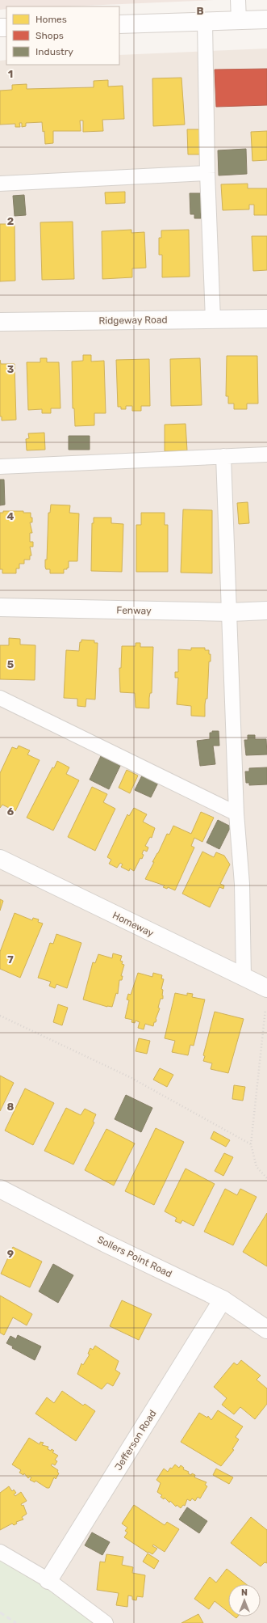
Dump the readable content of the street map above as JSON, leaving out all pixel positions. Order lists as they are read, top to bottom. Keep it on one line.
{"streets":{"street":["Ridgeway Road","Fenway","Homeway","Sollers Point Road","Jefferson Road"]},"crossings":[["Sollers Point Road","Jefferson Road"]],"legend":["Homes","Shops","Industry"],"north":"top","grid":{"columns":["B"],"rows":["1","2","3","4","5","6","7","8","9"]}}
